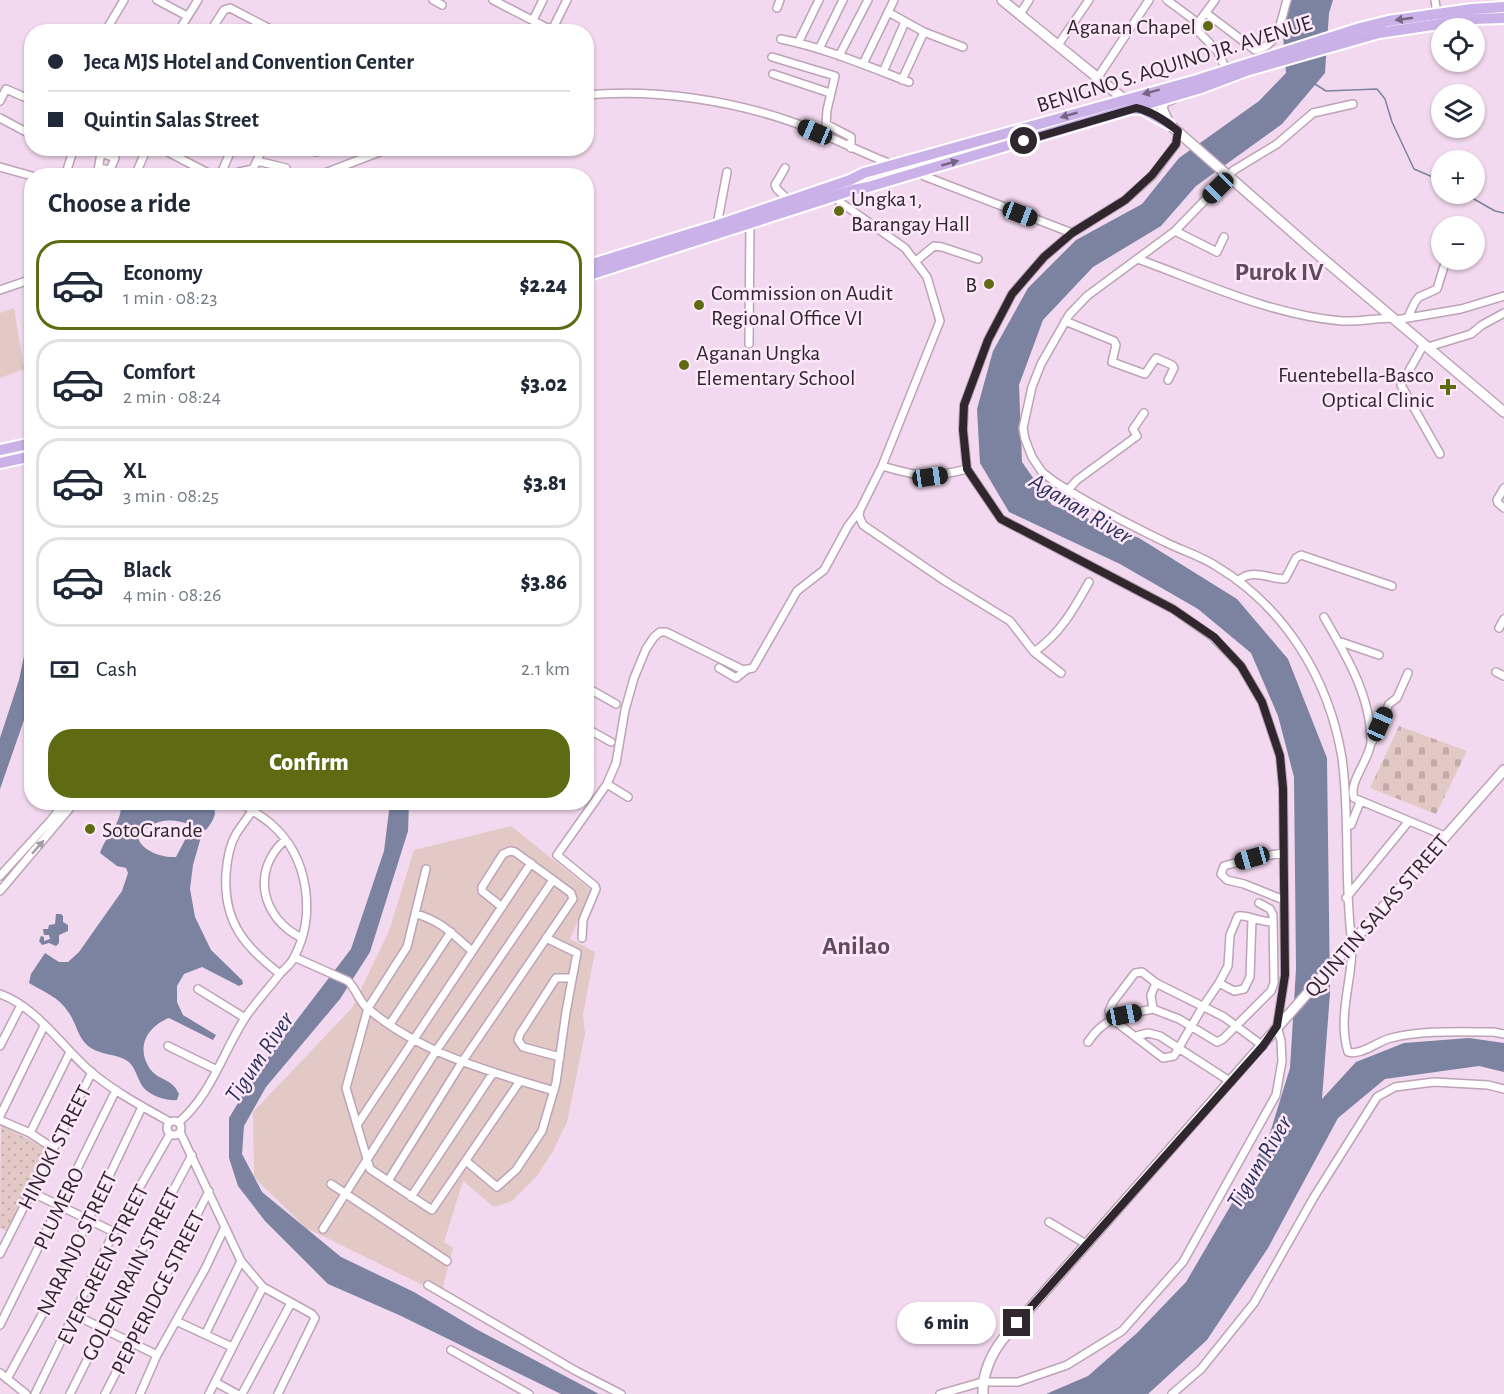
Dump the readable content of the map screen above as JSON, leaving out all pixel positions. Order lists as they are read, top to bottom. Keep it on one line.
{"streets":{"main road":["BENIGNO S. AQUINO JR. AVENUE","QUINTIN SALAS STREET"],"street":["HINOKI STREET","PLUMERO","NARANJO STREET","EVERGREEN STREET","GOLDENRAIN STREET","PEPPERIDGE STREET"]},"districts":["Purok IV","Anilao"],"water":["Aganan River","Tigum River"],"places":{"other":["Aganan Chapel","Ungka 1, Barangay Hall","B","Commission on Audit Regional Office VI","Aganan Ungka Elementary School","SotoGrande"],"health":["Fuentebella-Basco Optical Clinic"]},"page":{"map_buttons":["+","−"],"banner":["Jeca MJS Hotel and Convention Center","Quintin Salas Street"],"heading":"Choose a ride","list":[{"name":"Economy","note":"1 min · 08:23","value":"$2.24"},{"name":"Comfort","note":"2 min · 08:24","value":"$3.02"},{"name":"XL","note":"3 min · 08:25","value":"$3.81"},{"name":"Black","note":"4 min · 08:26","value":"$3.86"}],"pay":["Cash","2.1 km"],"buttons":"Confirm","bubble":"6 min"}}
